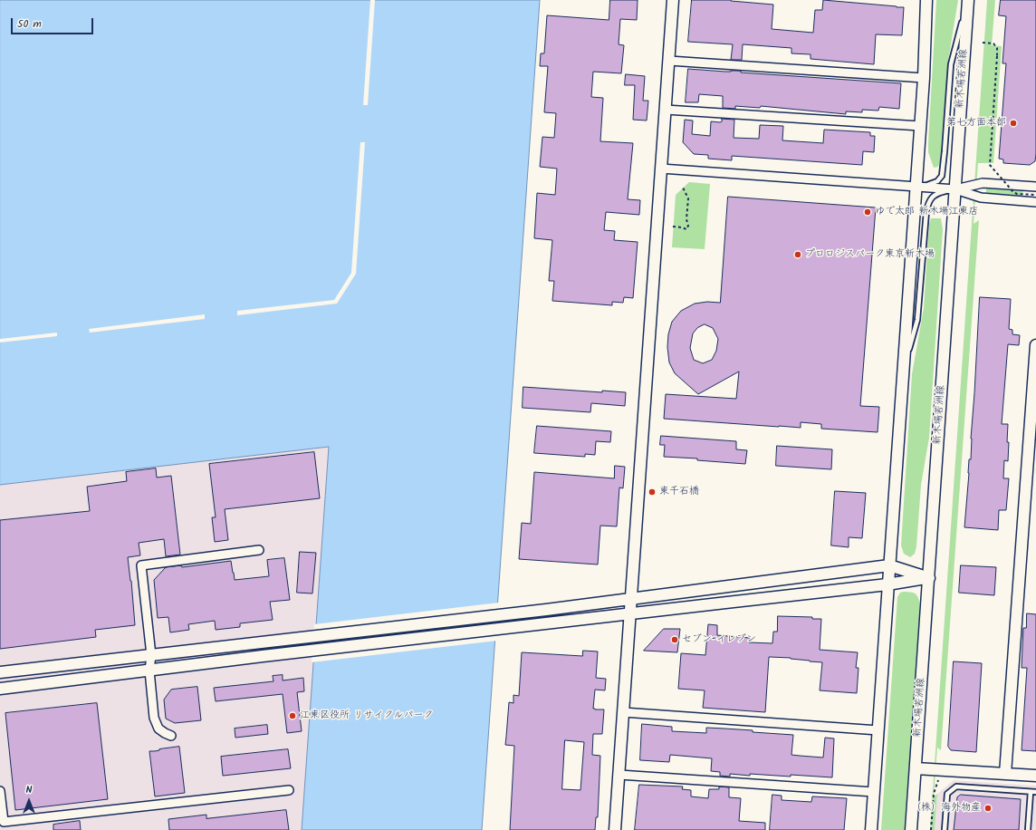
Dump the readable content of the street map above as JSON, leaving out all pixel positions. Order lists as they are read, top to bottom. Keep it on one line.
{"streets":{"street":["新木場若洲線"]},"places":["第七方面本部","ゆで太郎 新木場江東店","プロロジスパーク東京新木場","東千石橋","セブン-イレブン","江東区役所 リサイクルパーク","（株）海外物産"],"scale_bar":"50 m","north":"top"}
